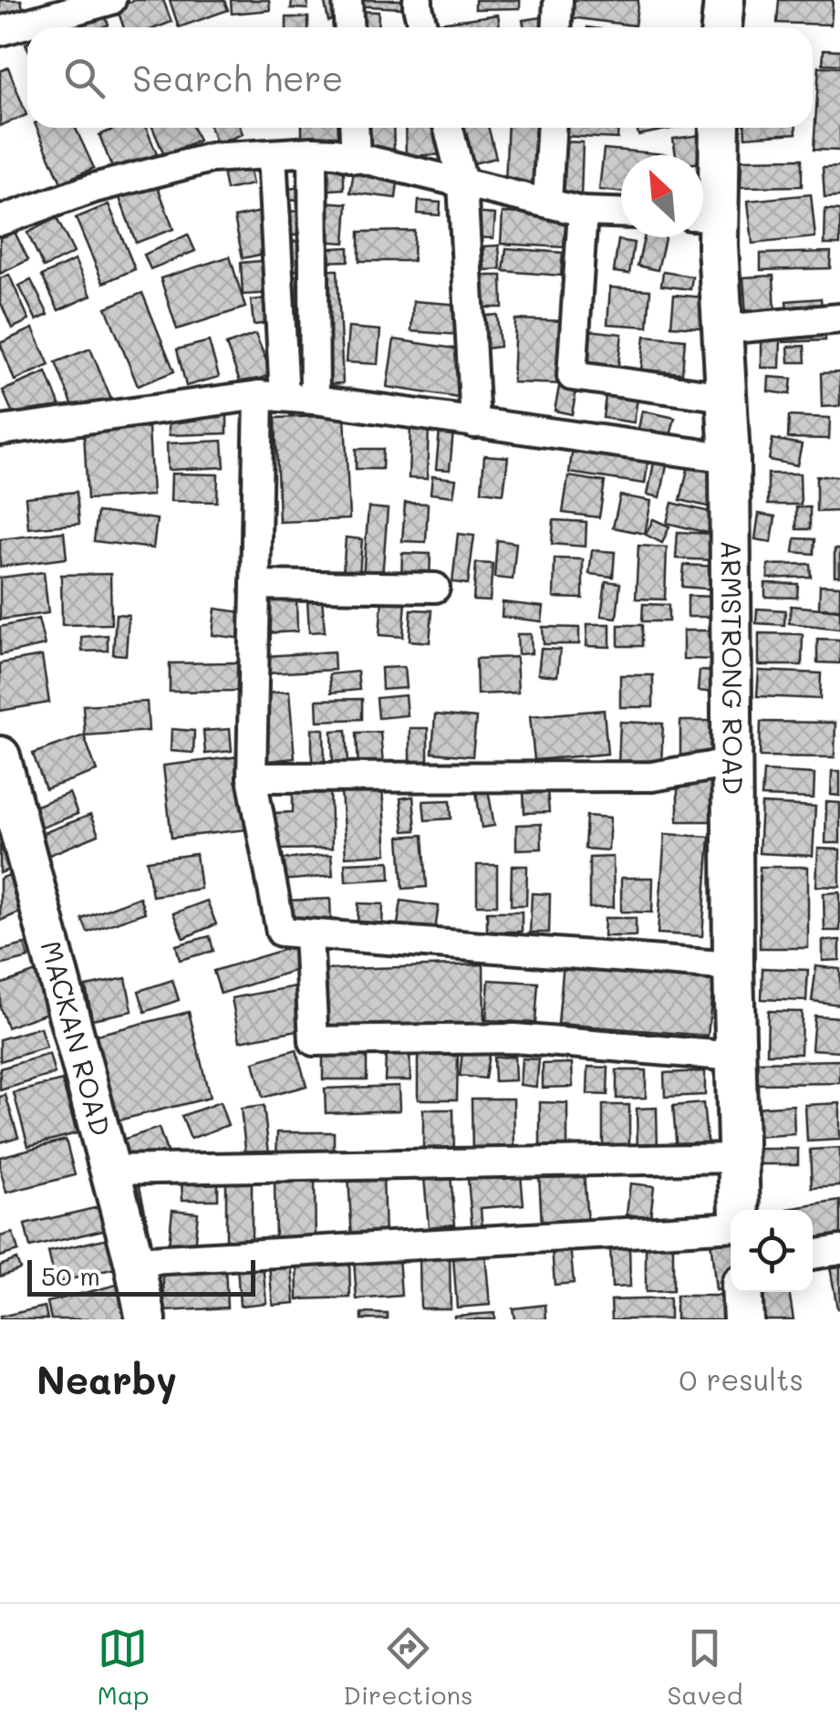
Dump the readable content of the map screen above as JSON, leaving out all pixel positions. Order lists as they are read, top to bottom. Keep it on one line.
{"streets":{"street":["ARMSTRONG ROAD","MACKAN ROAD"]},"scale_bar":"50 m","north":"top left","page":{"search":"Search here","scale":"50 m","heading":["Nearby","0 results"],"nav":["Map","Directions","Saved"]}}
